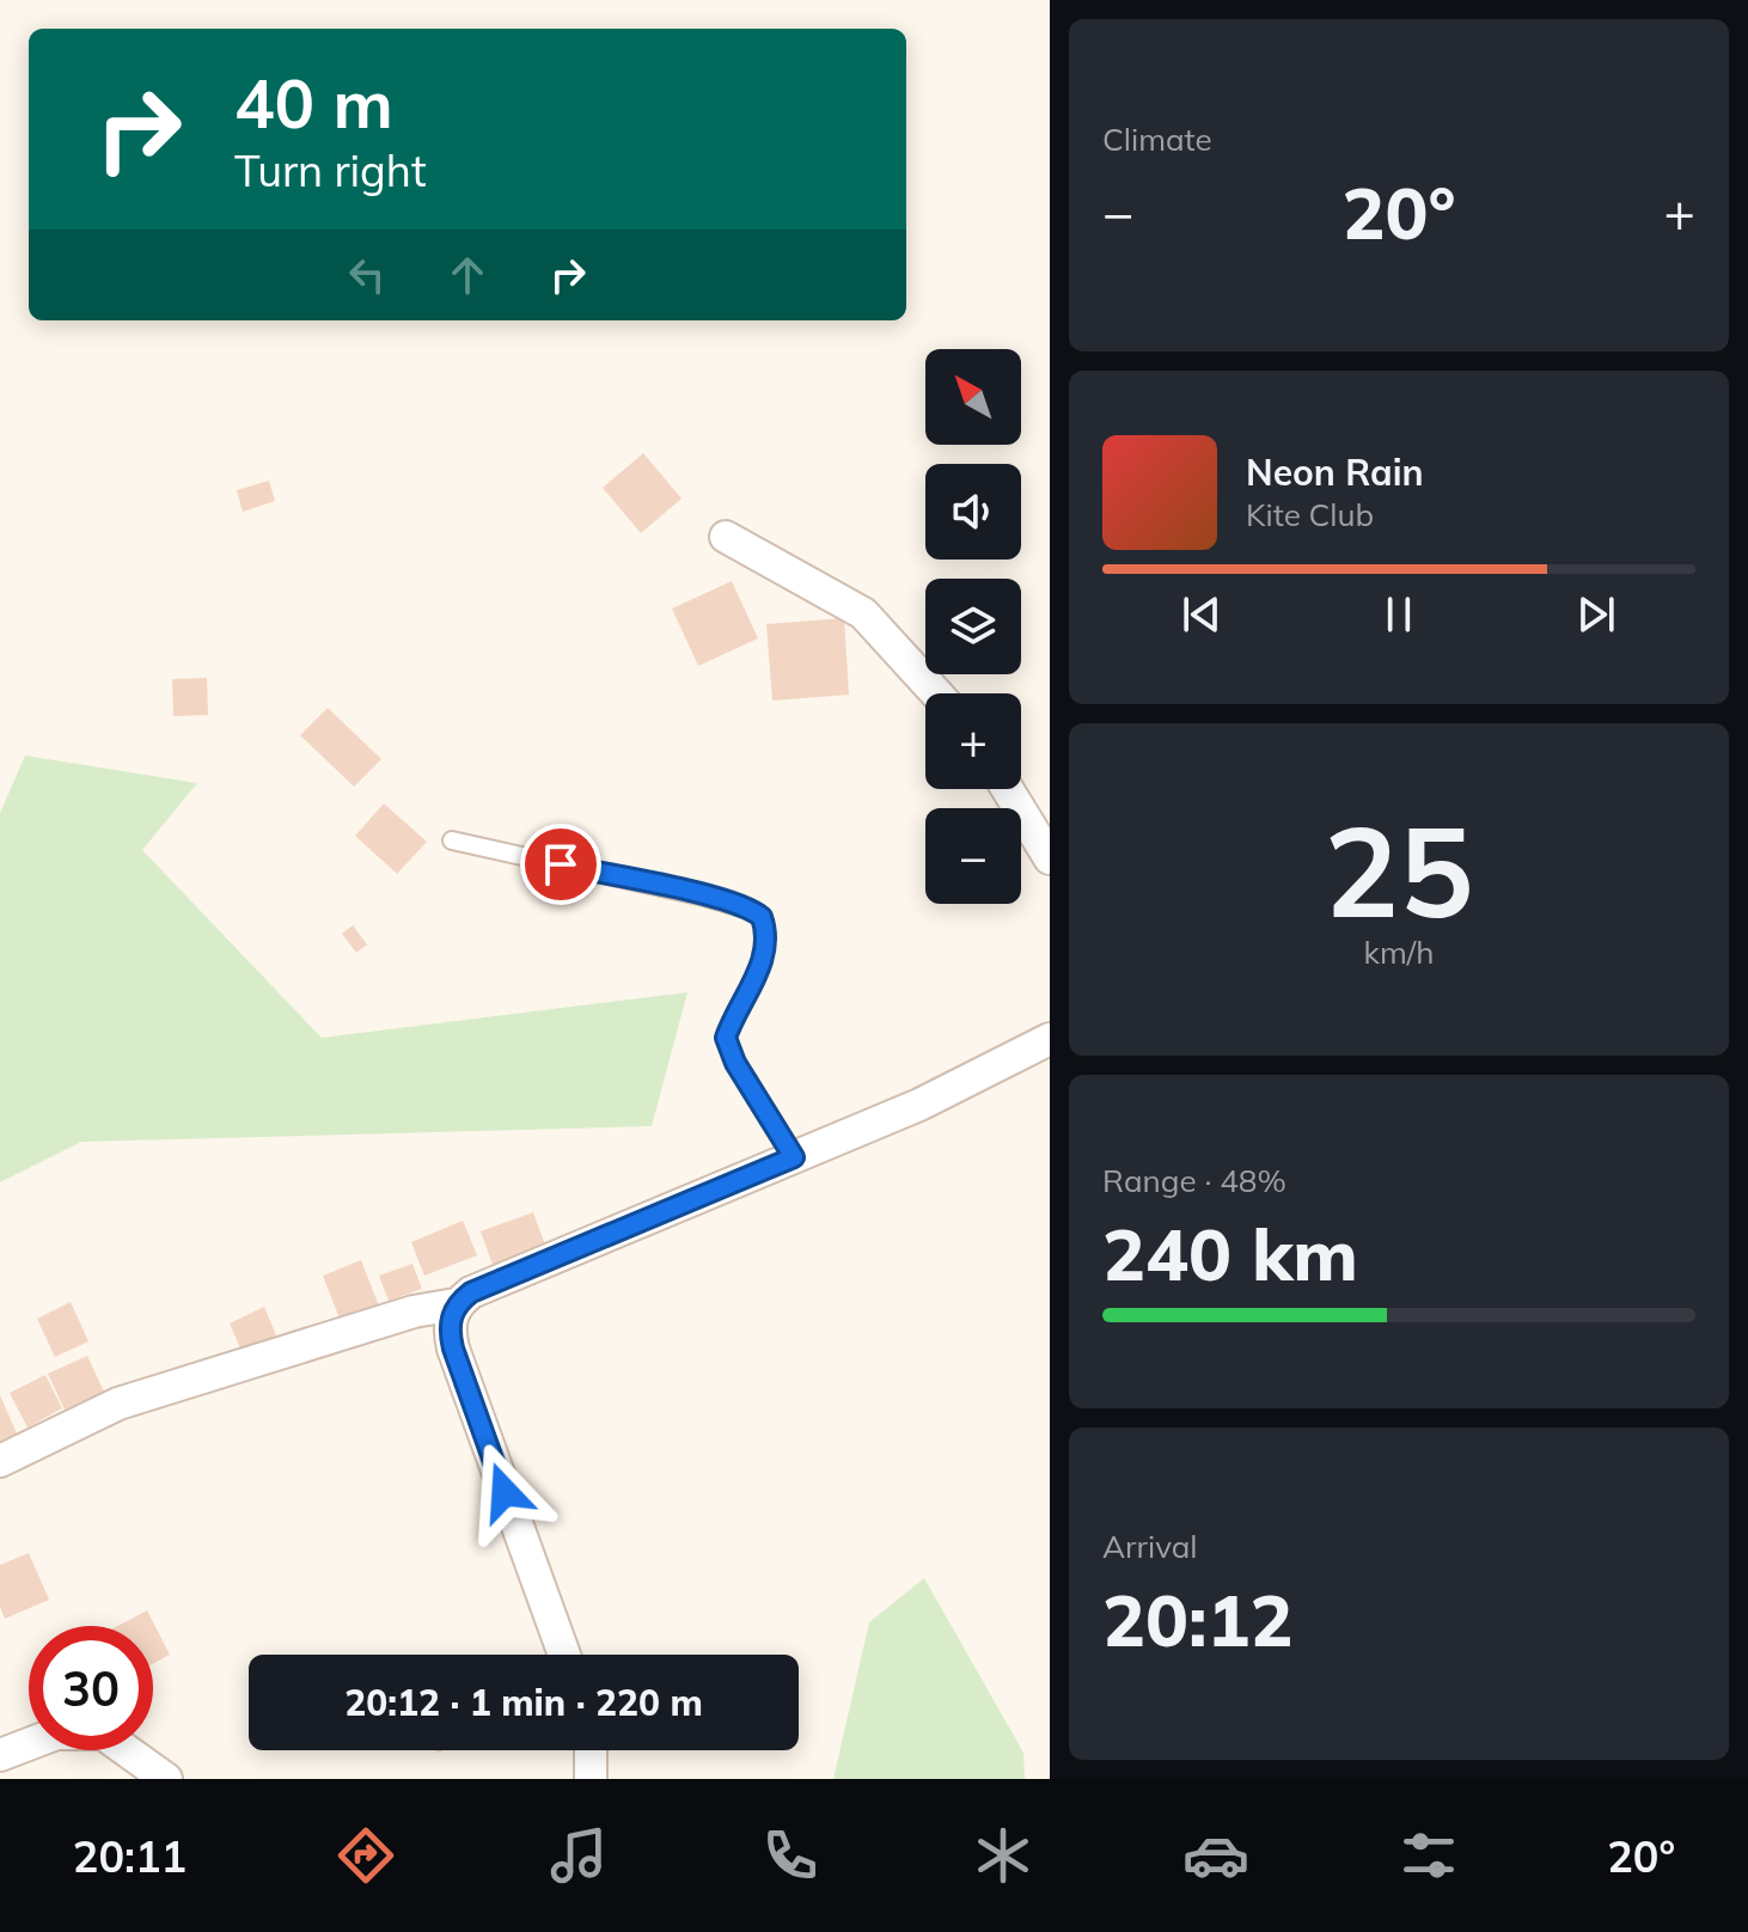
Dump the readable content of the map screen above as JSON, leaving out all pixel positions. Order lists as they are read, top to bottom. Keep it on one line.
{"north":"top left","page":{"tile":["Climate",["25","km/h"],["Range · 48%","240 km"],["Arrival","20:12"]],"turn":["40 m","Turn right"],"heat":["−","20°","+"],"map_buttons":["+","−"],"song":["Neon Rain","Kite Club"],"limit":"30","trip":"20:12 · 1 min · 220 m","tabs":["20:11","20°"]}}
